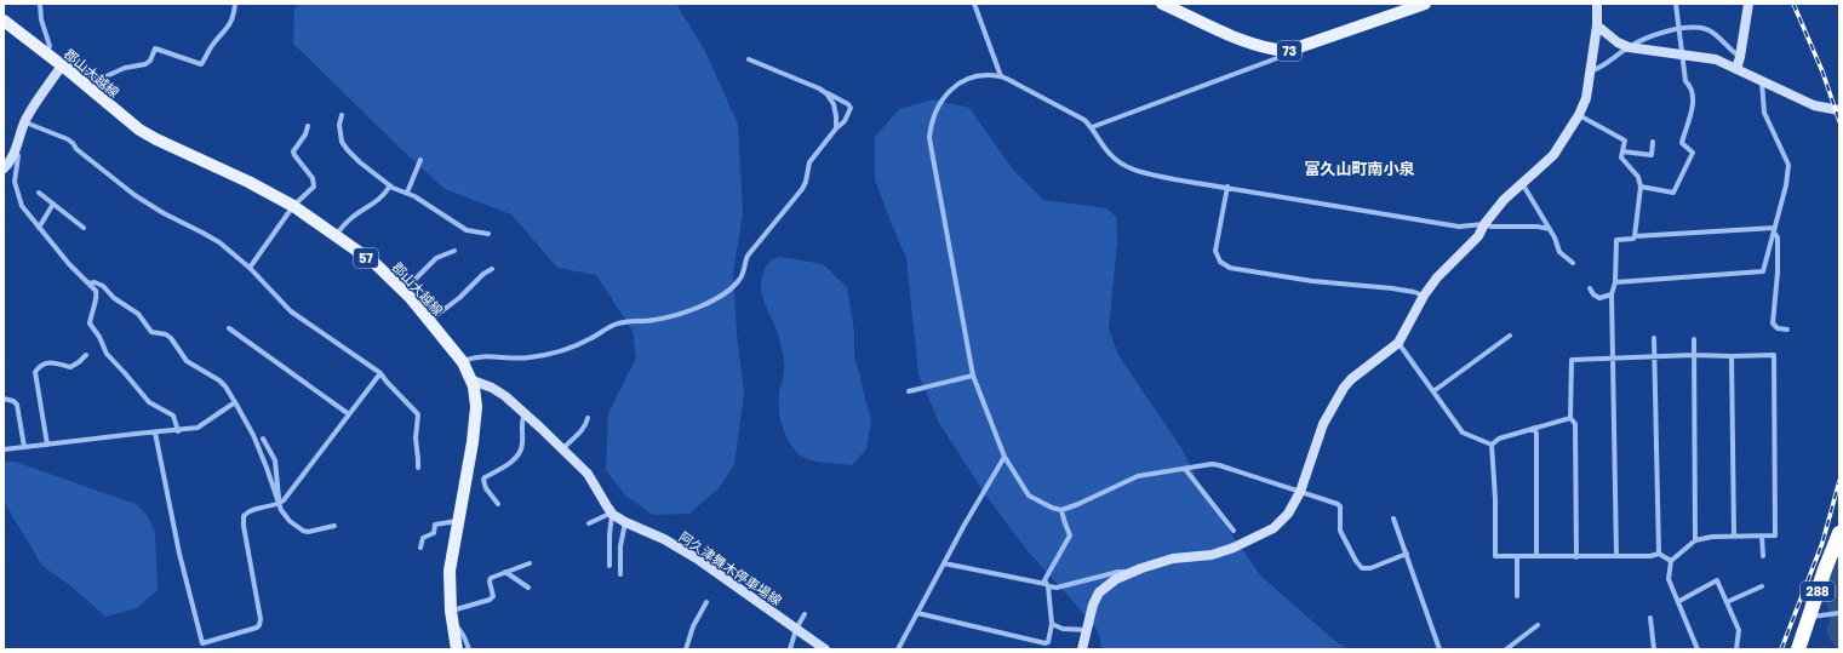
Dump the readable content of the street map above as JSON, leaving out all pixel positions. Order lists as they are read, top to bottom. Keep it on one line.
{"streets":{"highway":["288"],"main road":["73","郡山大越線","57"],"street":["阿久津舞木停車場線"]},"crossings":[["郡山大越線","阿久津舞木停車場線"]],"districts":["富久山町南小泉"]}
